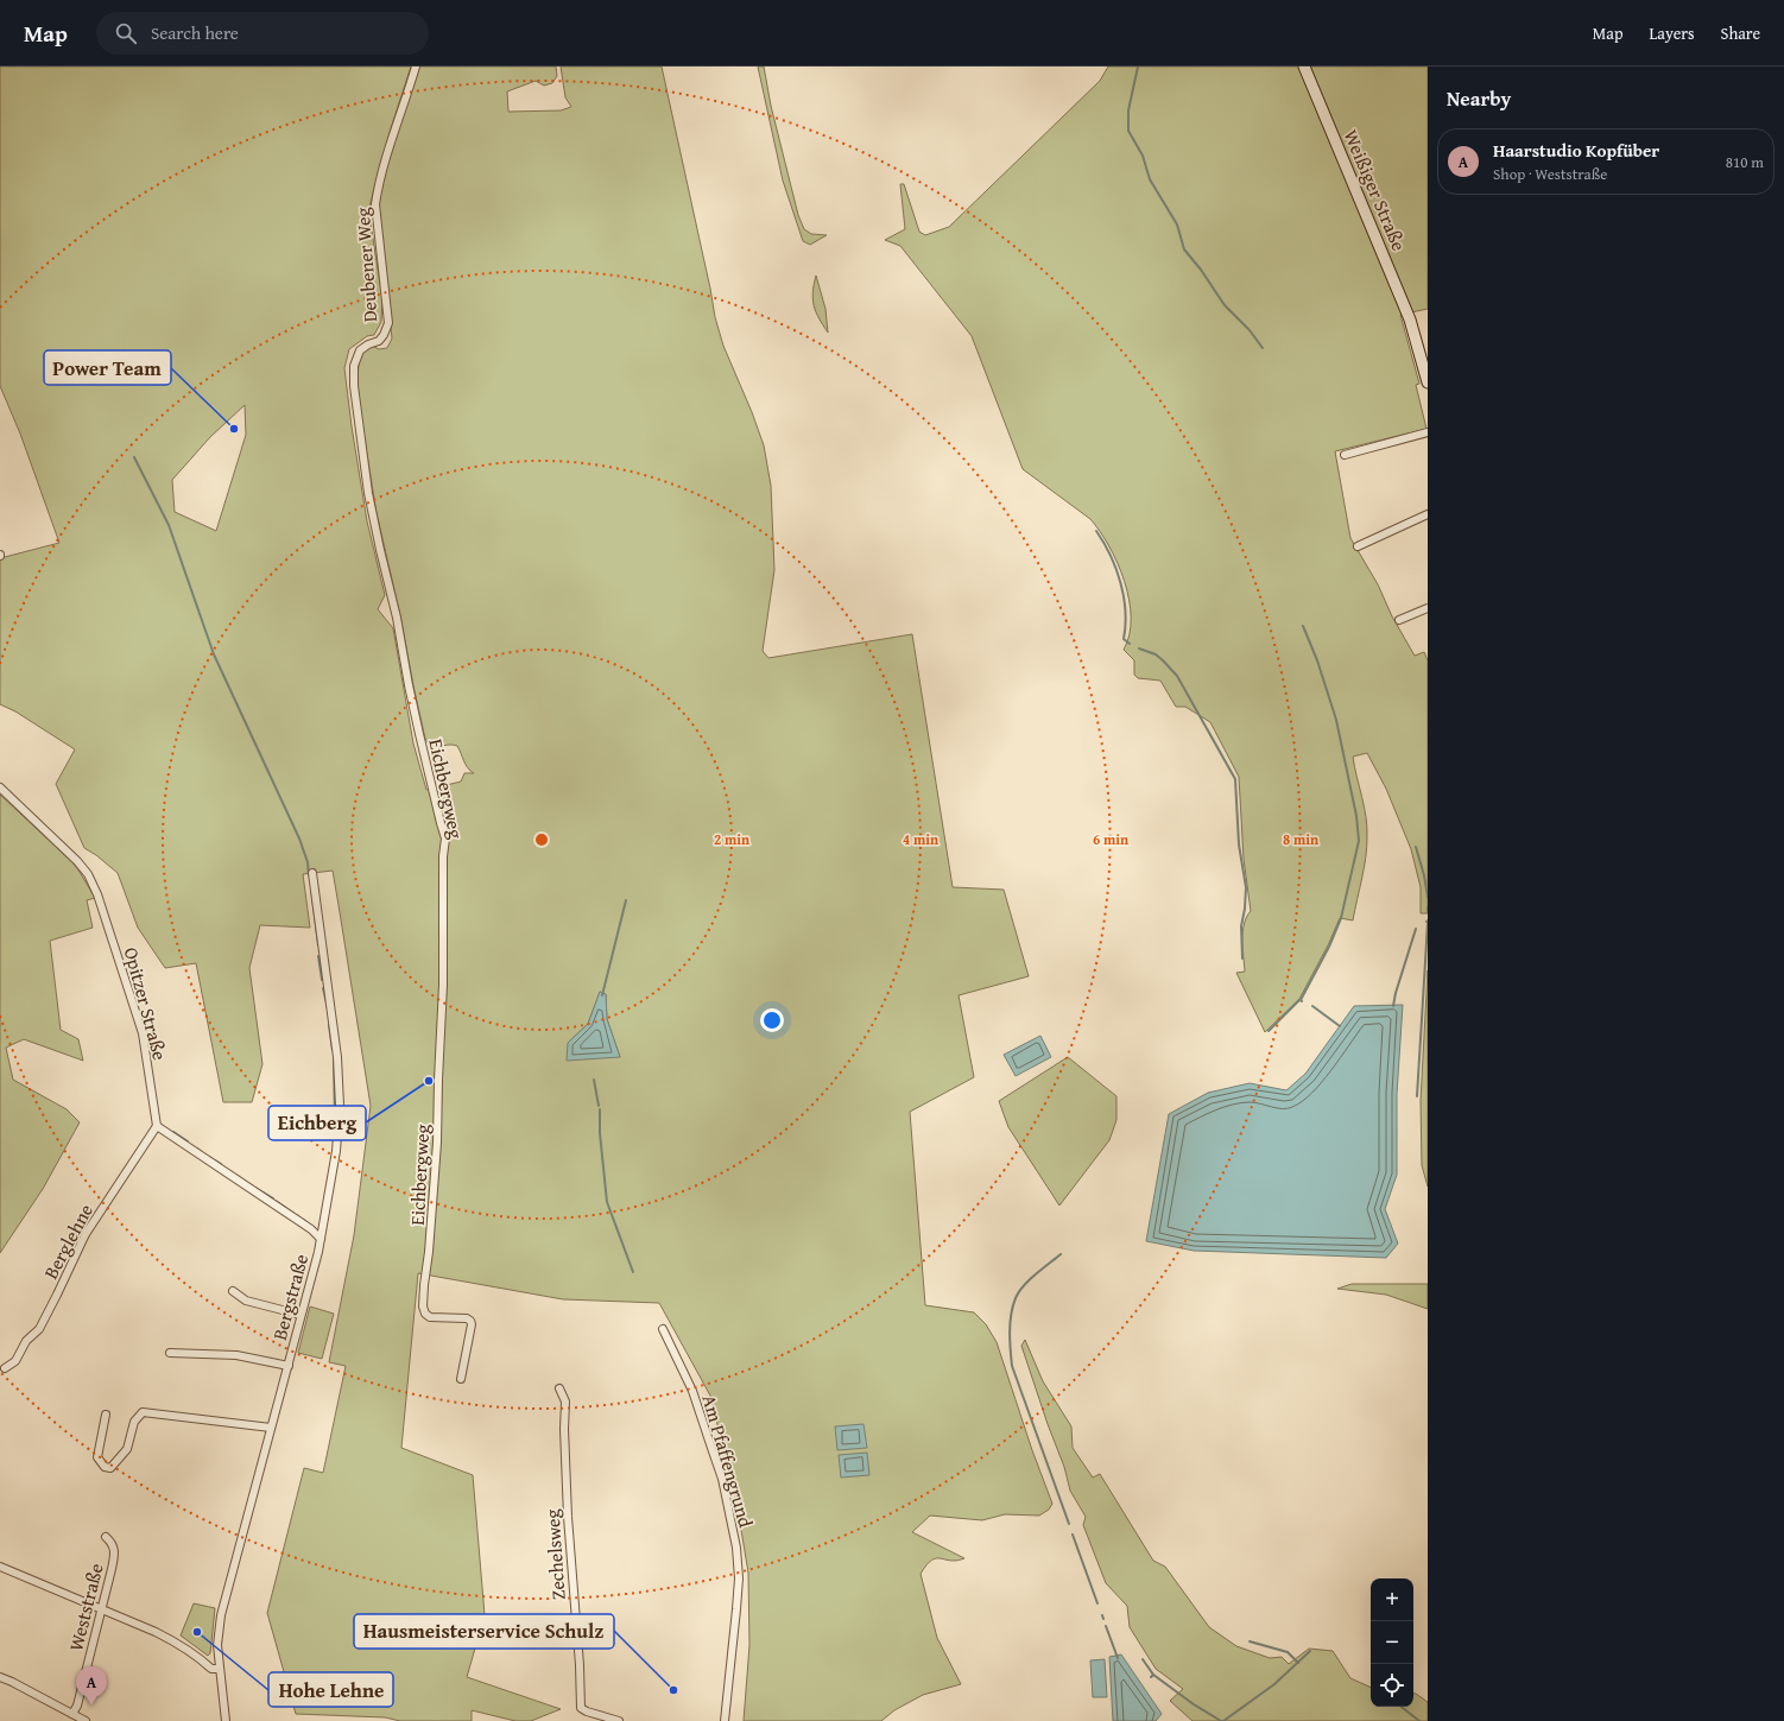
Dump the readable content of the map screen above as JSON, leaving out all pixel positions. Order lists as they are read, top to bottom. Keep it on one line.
{"streets":{"street":["Weißiger Straße","Deubener Weg","Eichbergweg","Opitzer Straße","Berglehne","Bergstraße","Am Pfaffengrund","Zechelsweg","Weststraße"]},"crossings":[["Deubener Weg","Eichbergweg"],["Opitzer Straße","Berglehne"]],"places":["Power Team","Eichberg","Hohe Lehne","Hausmeisterservice Schulz"],"page":{"header":"Map","search":"Search here","nav":["Map","Layers","Share"],"heading":"Nearby","list":[{"mark":"A","name":"Haarstudio Kopfüber","note":"Shop · Weststraße","value":"810 m"}],"map_buttons":["+","−"],"pins":"A"},"rings":["2 min","4 min","6 min","8 min"]}
